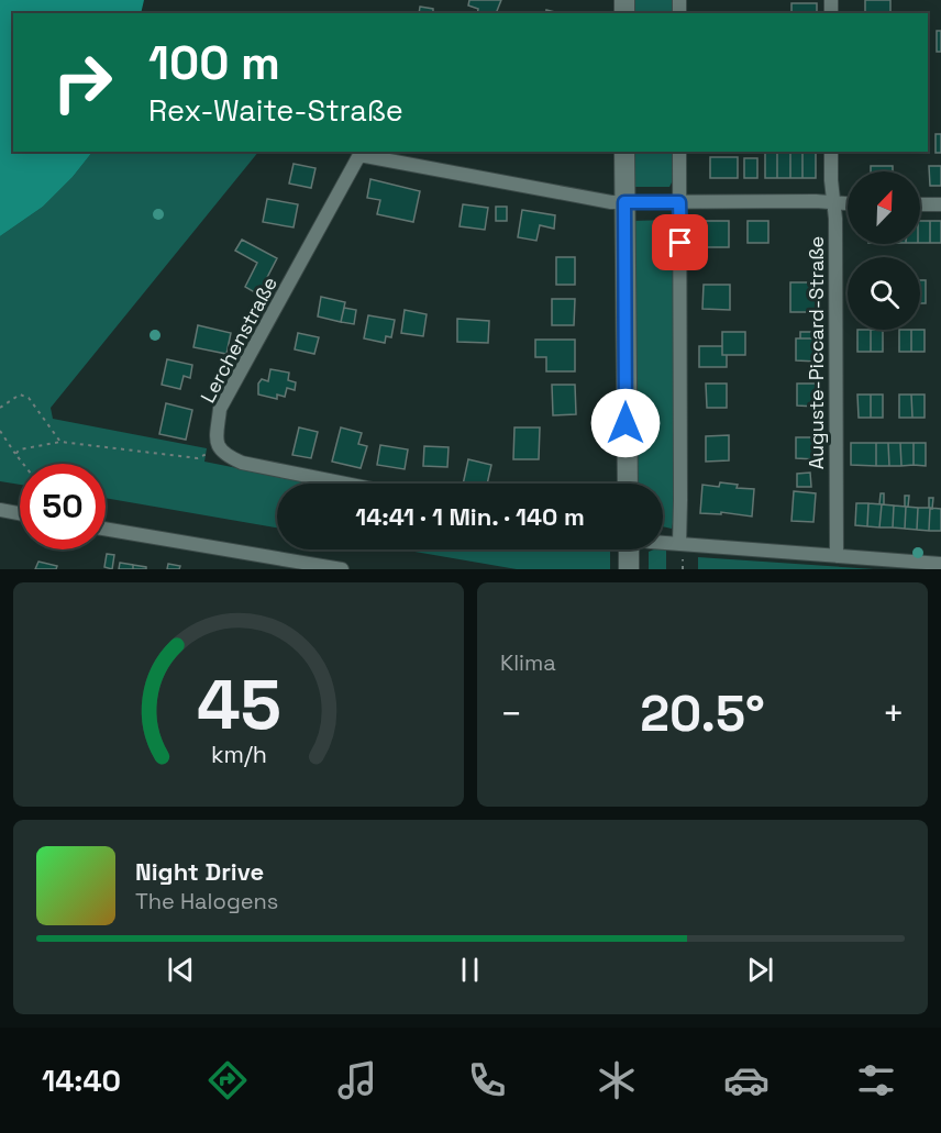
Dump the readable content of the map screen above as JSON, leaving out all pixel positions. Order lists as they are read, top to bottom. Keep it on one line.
{"streets":{"street":["Lerchenstraße","Auguste-Piccard-Straße"]},"north":"top right","page":{"turn":["100 m","Rex-Waite-Straße"],"limit":"50","trip":"14:41 · 1 Min. · 140 m","tile":"Klima","heat":["−","20.5°","+"],"song":["Night Drive","The Halogens"],"tabs":"14:40","gauge":["45","km/h"]}}
